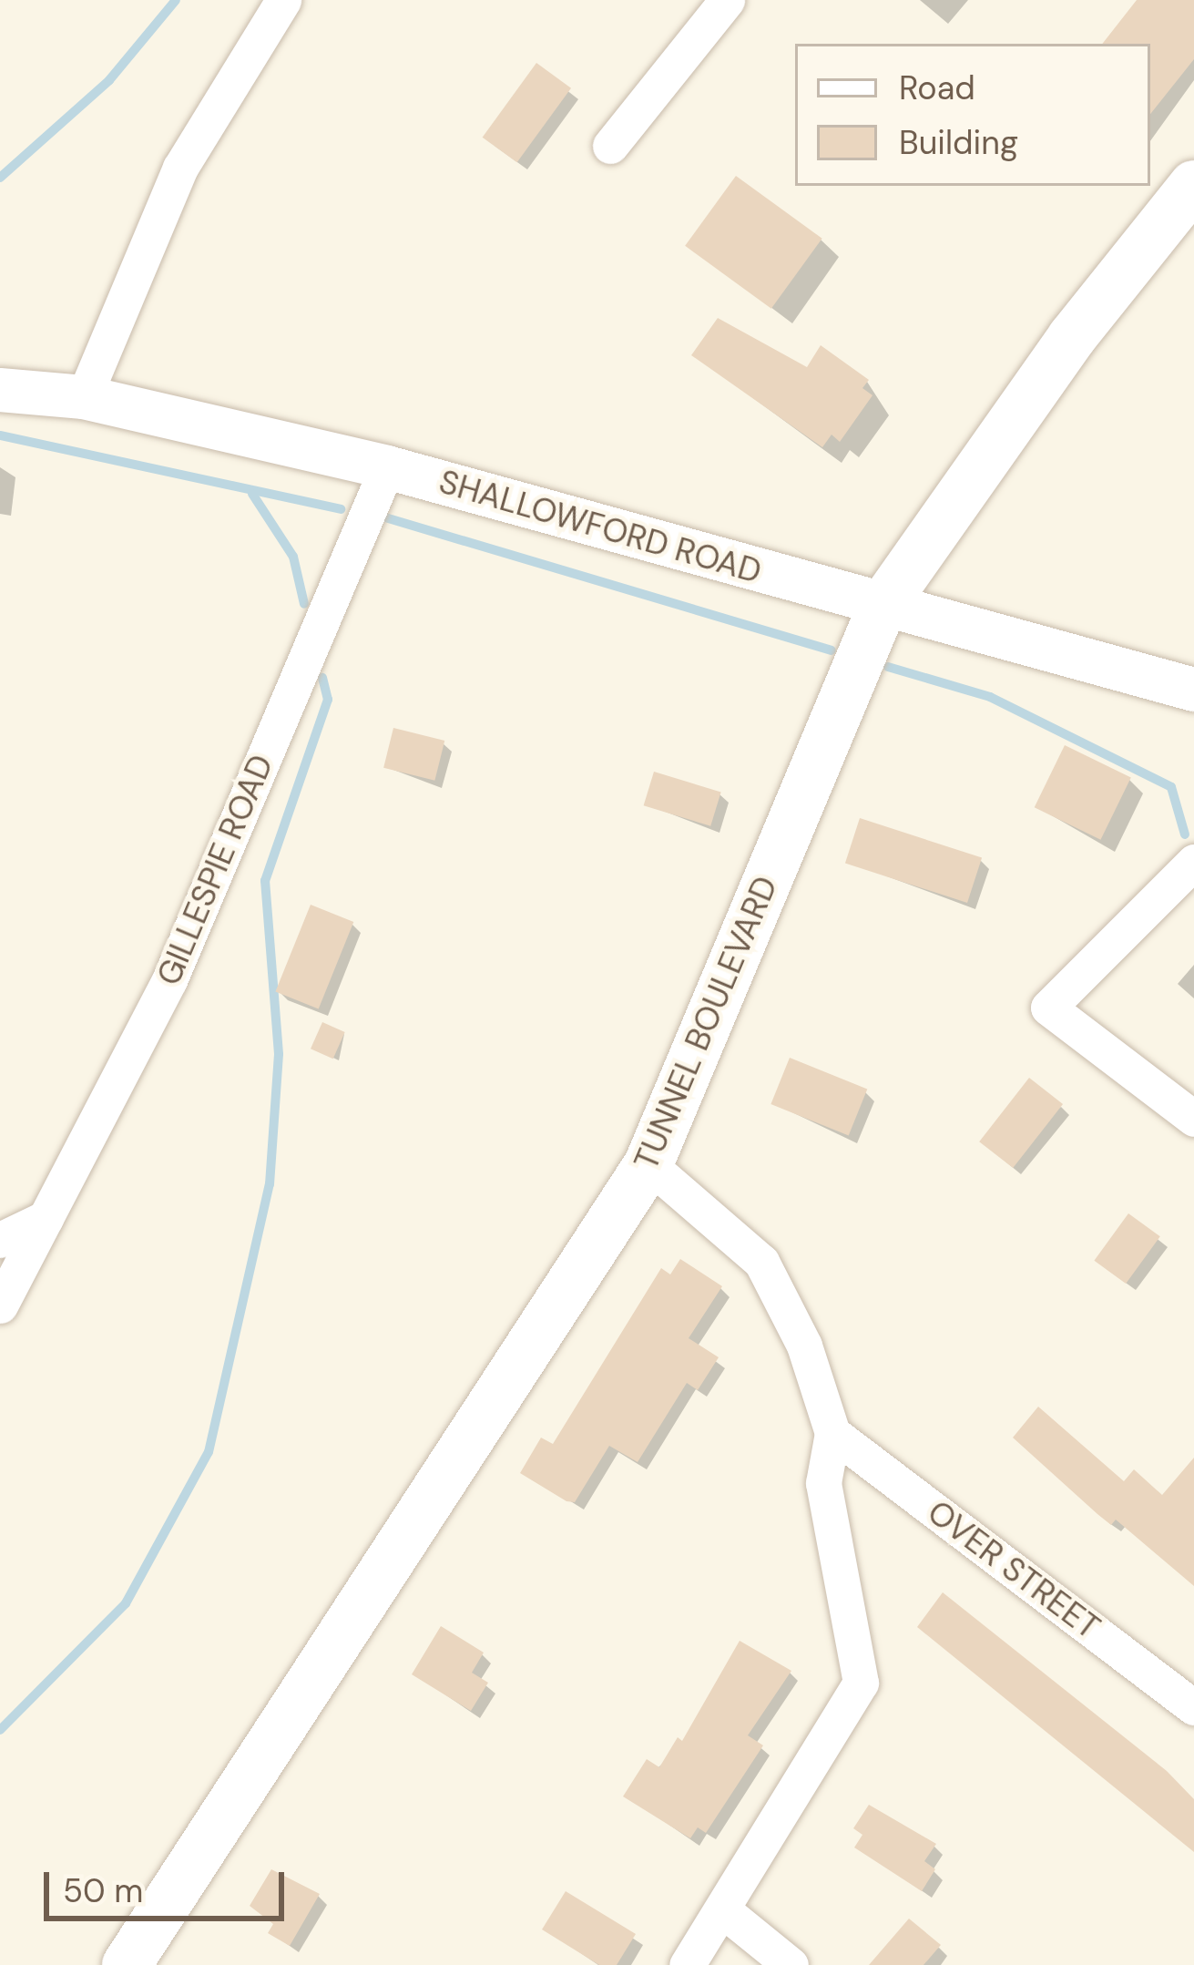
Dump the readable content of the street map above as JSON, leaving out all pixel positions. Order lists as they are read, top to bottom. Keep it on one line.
{"streets":{"main road":["TUNNEL BOULEVARD"],"street":["SHALLOWFORD ROAD","GILLESPIE ROAD","OVER STREET"]},"crossings":[["SHALLOWFORD ROAD","GILLESPIE ROAD"],["SHALLOWFORD ROAD","TUNNEL BOULEVARD"]],"legend":["Road","Building"],"scale_bar":"50 m"}
